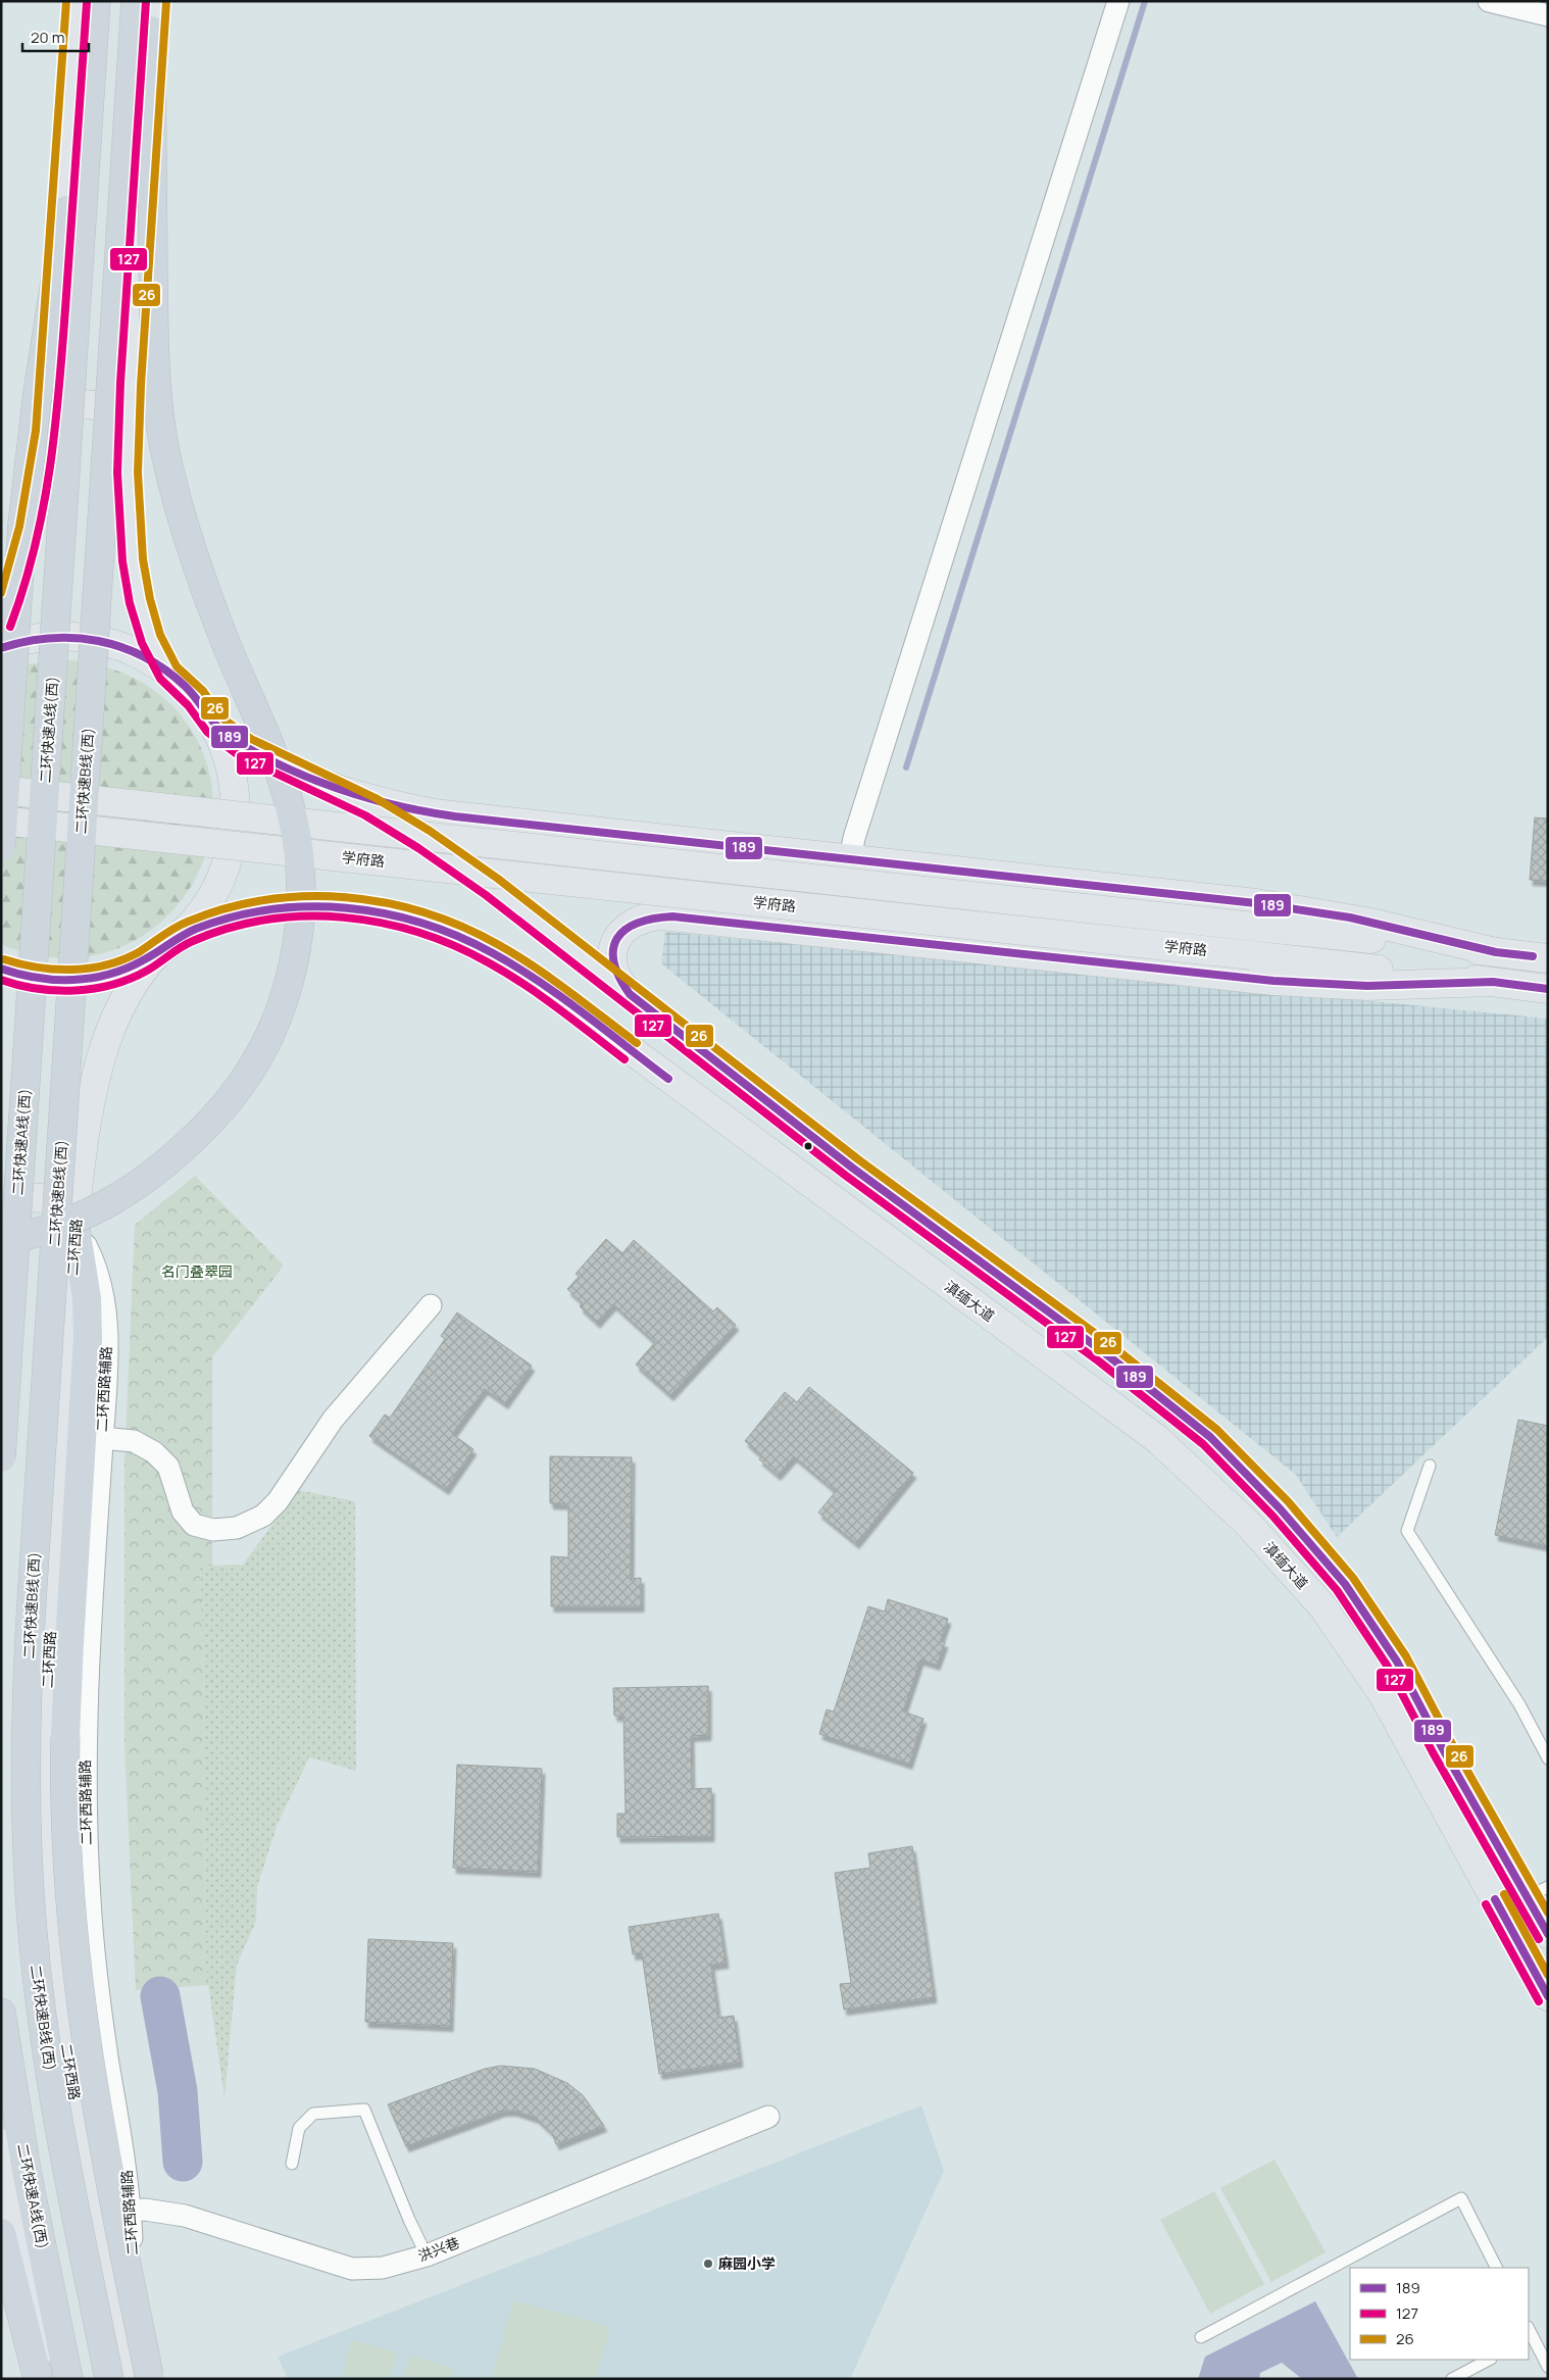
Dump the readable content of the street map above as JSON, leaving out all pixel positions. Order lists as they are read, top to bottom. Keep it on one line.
{"streets":{"highway":["二环快速A线(西)","二环快速B线(西)"],"main road":["学府路","二环西路","滇缅大道"],"street":["二环西路辅路","洪兴巷"]},"crossings":[["二环西路","滇缅大道"],["二环西路","二环西路辅路"],["二环西路","洪兴巷"],["二环西路辅路","洪兴巷"]],"parks":["名门叠翠园"],"places":["麻园小学"],"lines":["transit line 127","transit line 26","transit line 189"],"legend":["189","127","26"],"scale_bar":"20 m"}
